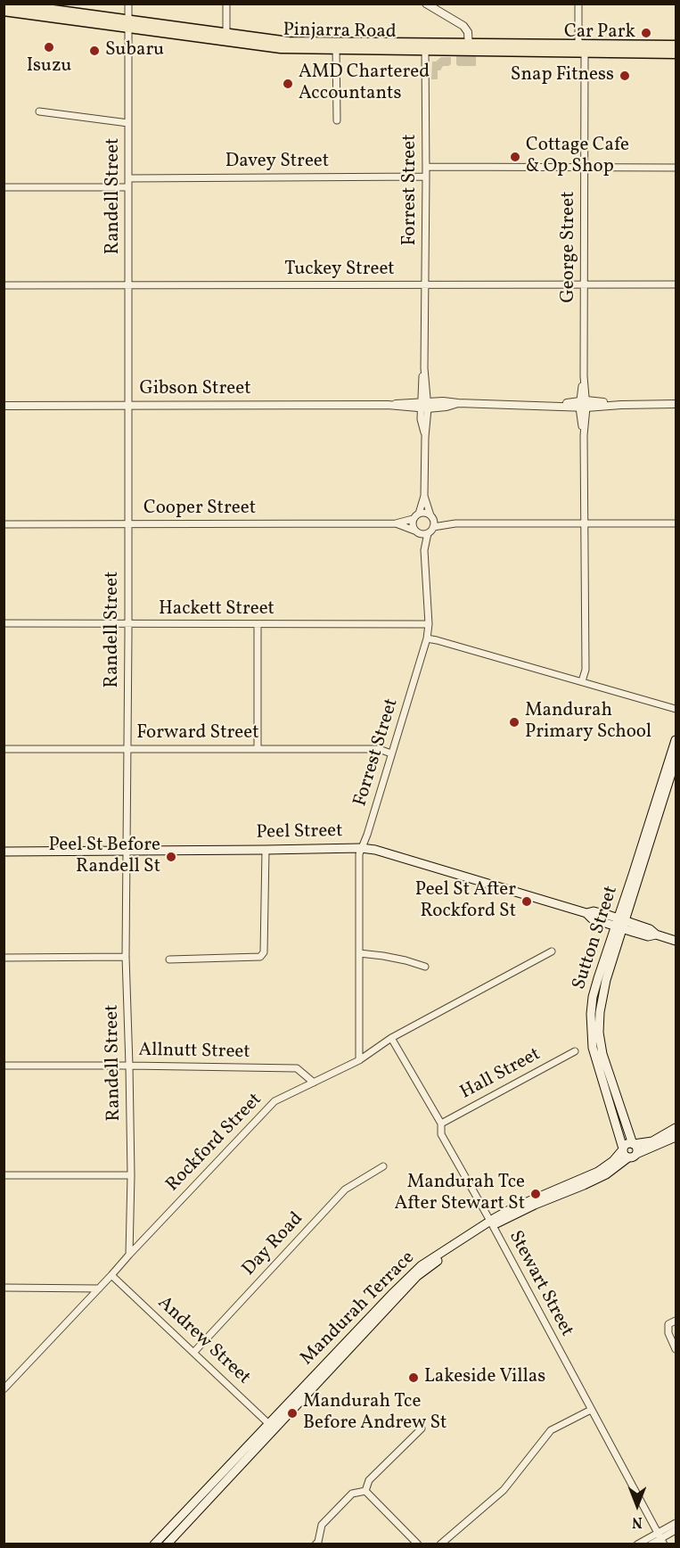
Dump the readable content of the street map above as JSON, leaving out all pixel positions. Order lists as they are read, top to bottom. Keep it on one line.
{"streets":{"main road":["Pinjarra Road","Peel Street","Sutton Street","Mandurah Terrace"],"street":["Davey Street","Forrest Street","Randell Street","George Street","Tuckey Street","Gibson Street","Cooper Street","Hackett Street","Forward Street","Allnutt Street","Hall Street","Rockford Street","Day Road","Stewart Street","Andrew Street"]},"crossings":[["Pinjarra Road","Forrest Street"],["Pinjarra Road","Randell Street"],["Pinjarra Road","George Street"],["Davey Street","Forrest Street"],["Davey Street","Randell Street"],["Forrest Street","Tuckey Street"],["Forrest Street","Gibson Street"],["Forrest Street","Cooper Street"],["Forrest Street","Hackett Street"],["Forrest Street","Forward Street"],["Forrest Street","Peel Street"],["Forrest Street","Rockford Street"],["Randell Street","Tuckey Street"],["Randell Street","Gibson Street"],["Randell Street","Cooper Street"],["Randell Street","Hackett Street"],["Randell Street","Forward Street"],["Randell Street","Peel Street"],["Randell Street","Allnutt Street"],["Randell Street","Rockford Street"],["George Street","Tuckey Street"],["George Street","Gibson Street"],["Peel Street","Sutton Street"],["Sutton Street","Mandurah Terrace"],["Allnutt Street","Rockford Street"],["Hall Street","Stewart Street"],["Rockford Street","Stewart Street"],["Rockford Street","Andrew Street"],["Day Road","Andrew Street"],["Stewart Street","Mandurah Terrace"],["Mandurah Terrace","Andrew Street"]],"places":["Car Park","Isuzu","Subaru","Snap Fitness","AMD Chartered Accountants","Cottage Cafe & Op Shop","Mandurah Primary School","Peel St Before Randell St","Peel St After Rockford St","Mandurah Tce After Stewart St","Lakeside Villas","Mandurah Tce Before Andrew St"],"north":"bottom"}
